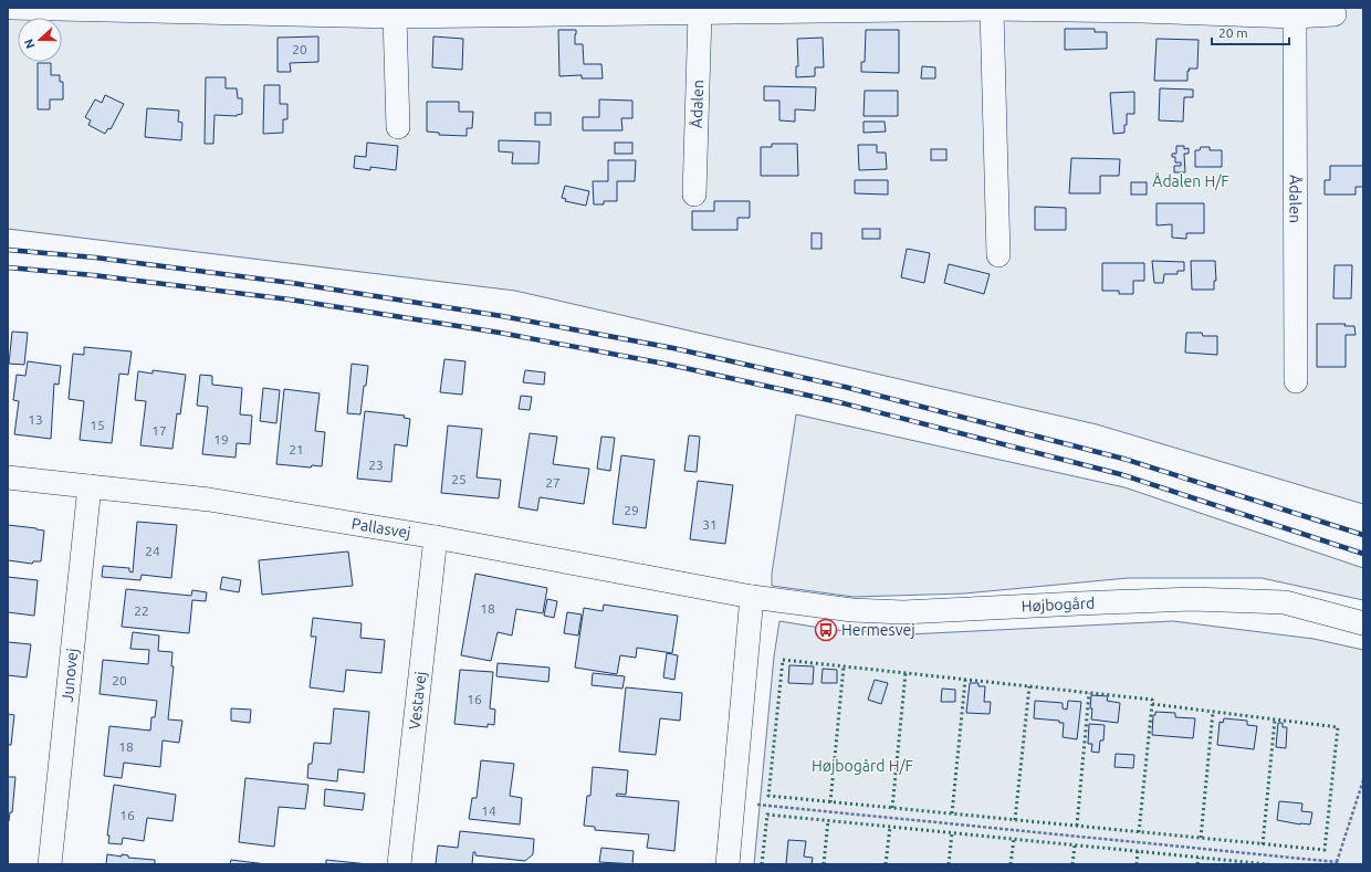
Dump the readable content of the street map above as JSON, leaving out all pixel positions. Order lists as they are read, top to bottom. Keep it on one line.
{"streets":{"street":["Ådalen","Pallasvej","Højbogård","Junovej","Vestavej"]},"crossings":[["Pallasvej","Højbogård"],["Pallasvej","Junovej"],["Pallasvej","Vestavej"]],"parks":["Ådalen H/F","Højbogård H/F"],"places":{"bus stop":["Hermesvej"]},"house_numbers":["20","13","15","17","19","21","23","25","27","29","31","24","18","22","20","16","18","14","16"],"scale_bar":"20 m","north":"left"}
